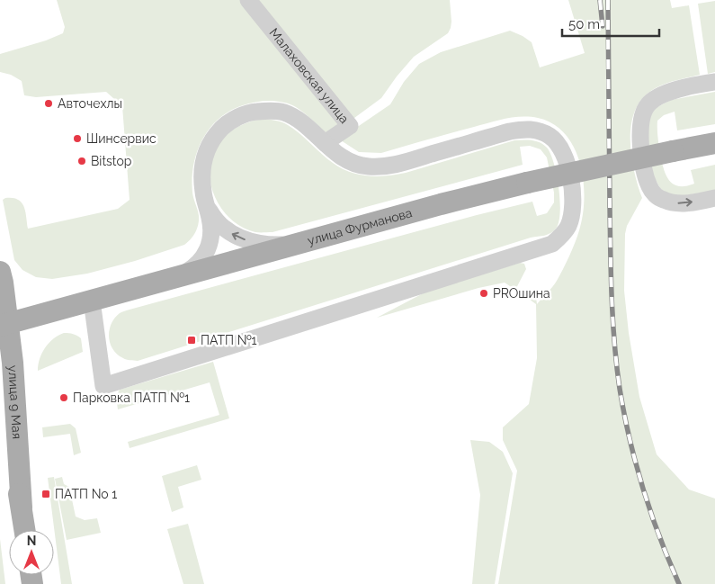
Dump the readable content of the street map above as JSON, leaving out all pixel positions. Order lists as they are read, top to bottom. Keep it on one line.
{"streets":{"main road":["улица Фурманова","улица 9 Мая"],"street":["Малаховская улица"]},"crossings":[["улица Фурманова","улица 9 Мая"]],"places":{"other":["Авточехлы","Шинсервис","Bitstop","PROшина","Парковка ПАТП №1"],"transit":["ПАТП №1","ПАТП No 1"]},"scale_bar":"50 m","north":"top"}
